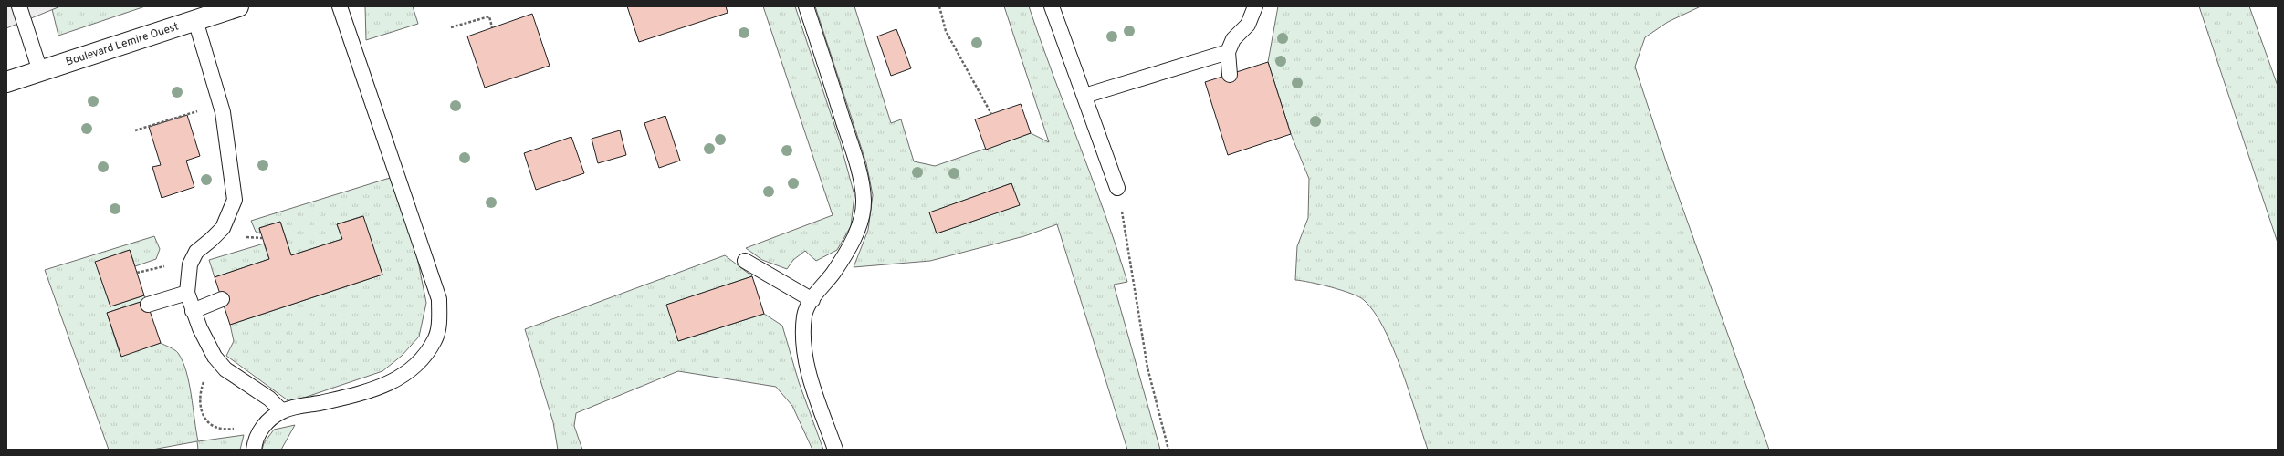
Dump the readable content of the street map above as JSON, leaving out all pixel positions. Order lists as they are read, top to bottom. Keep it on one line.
{"streets":{"main road":["Boulevard Lemire Ouest"]}}
